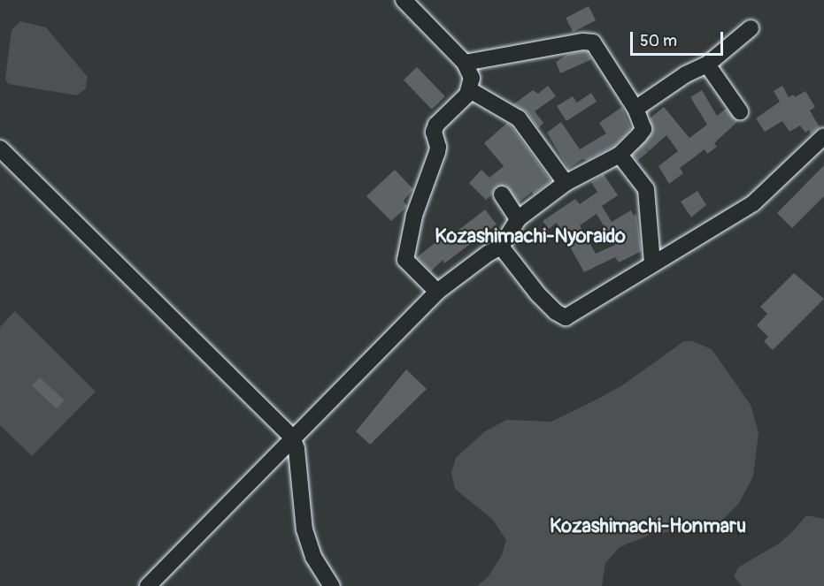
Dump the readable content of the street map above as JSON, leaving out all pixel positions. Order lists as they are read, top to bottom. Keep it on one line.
{"districts":["Kozashimachi-Nyoraido","Kozashimachi-Honmaru"],"scale_bar":"50 m"}
